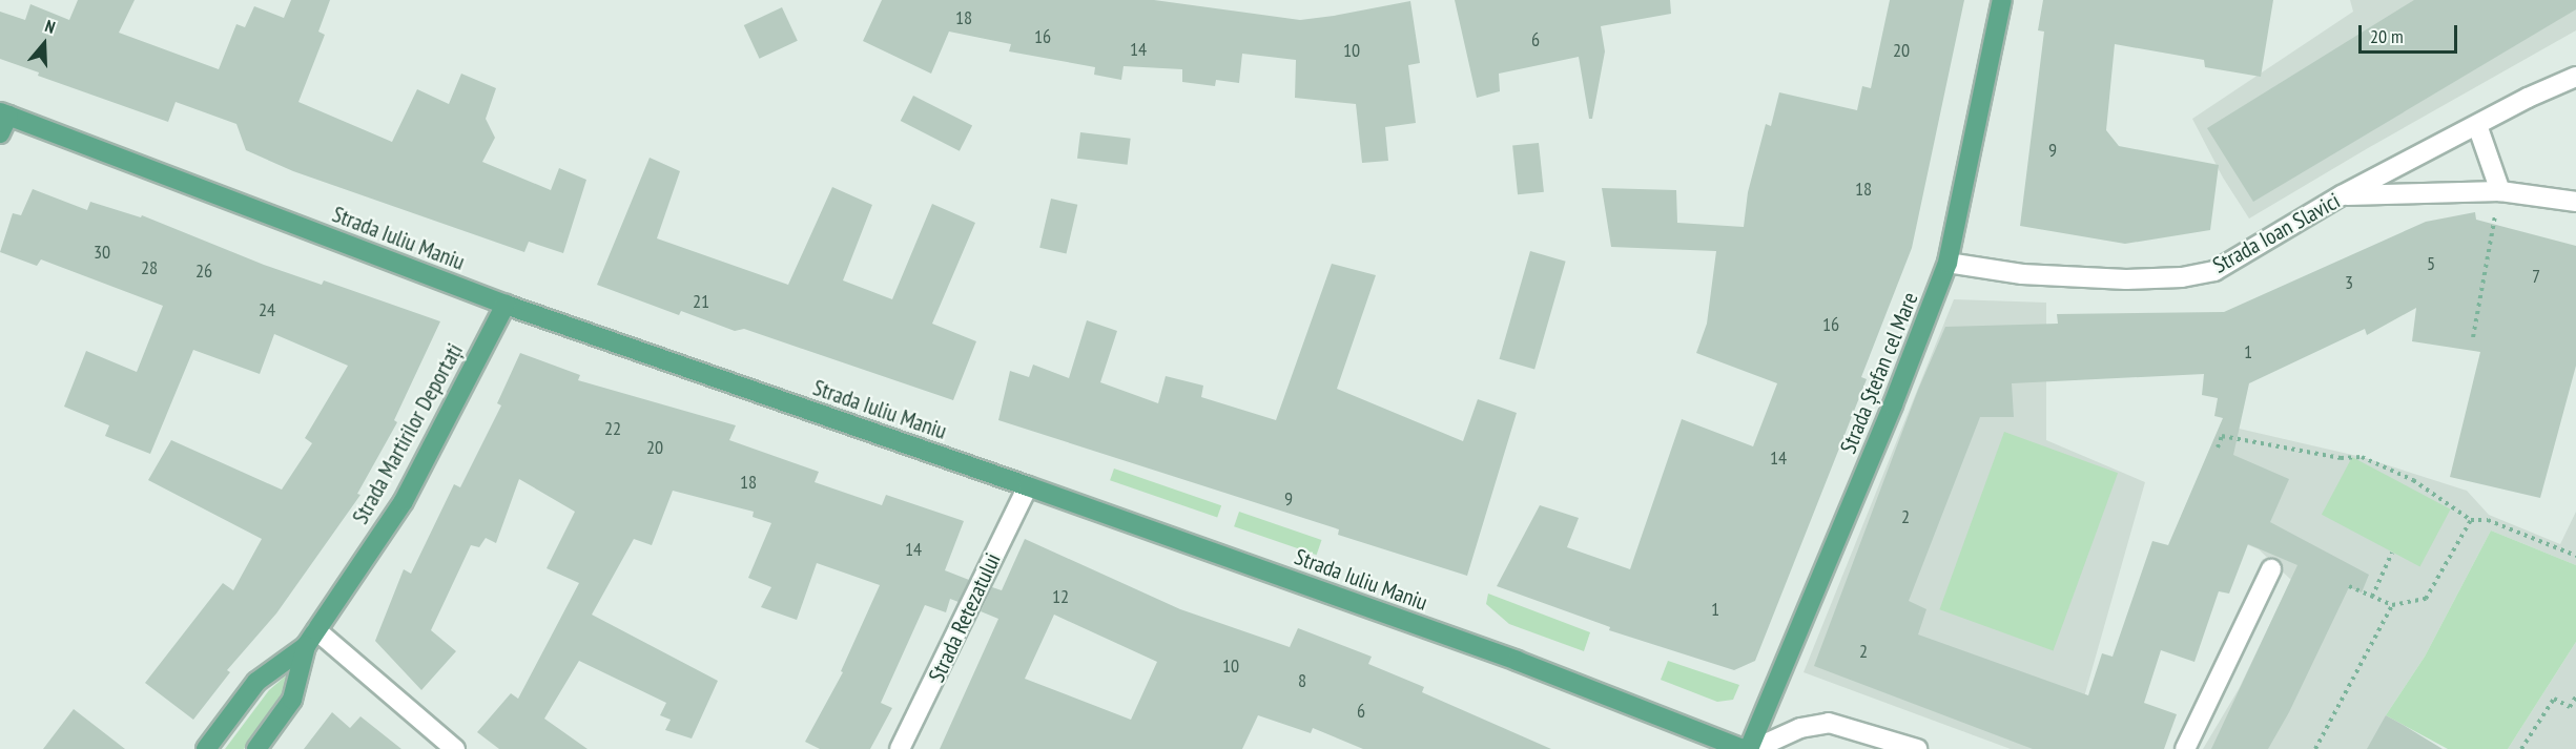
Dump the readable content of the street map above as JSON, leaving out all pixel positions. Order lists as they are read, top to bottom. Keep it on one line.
{"streets":{"main road":["Strada Iuliu Maniu","Strada Ștefan cel Mare","Strada Martirilor Deportați"],"street":["Strada Ioan Slavici","Strada Retezatului"]},"crossings":[["Strada Ioan Slavici","Strada Ștefan cel Mare"],["Strada Iuliu Maniu","Strada Martirilor Deportați"],["Strada Iuliu Maniu","Strada Retezatului"]],"house_numbers":["18","16","6","14","10","20","9","18","30","5","28","26","7","3","21","24","16","1","22","20","14","18","9","2","14","12","1","2","10","8","6"],"scale_bar":"20 m","north":"top"}
